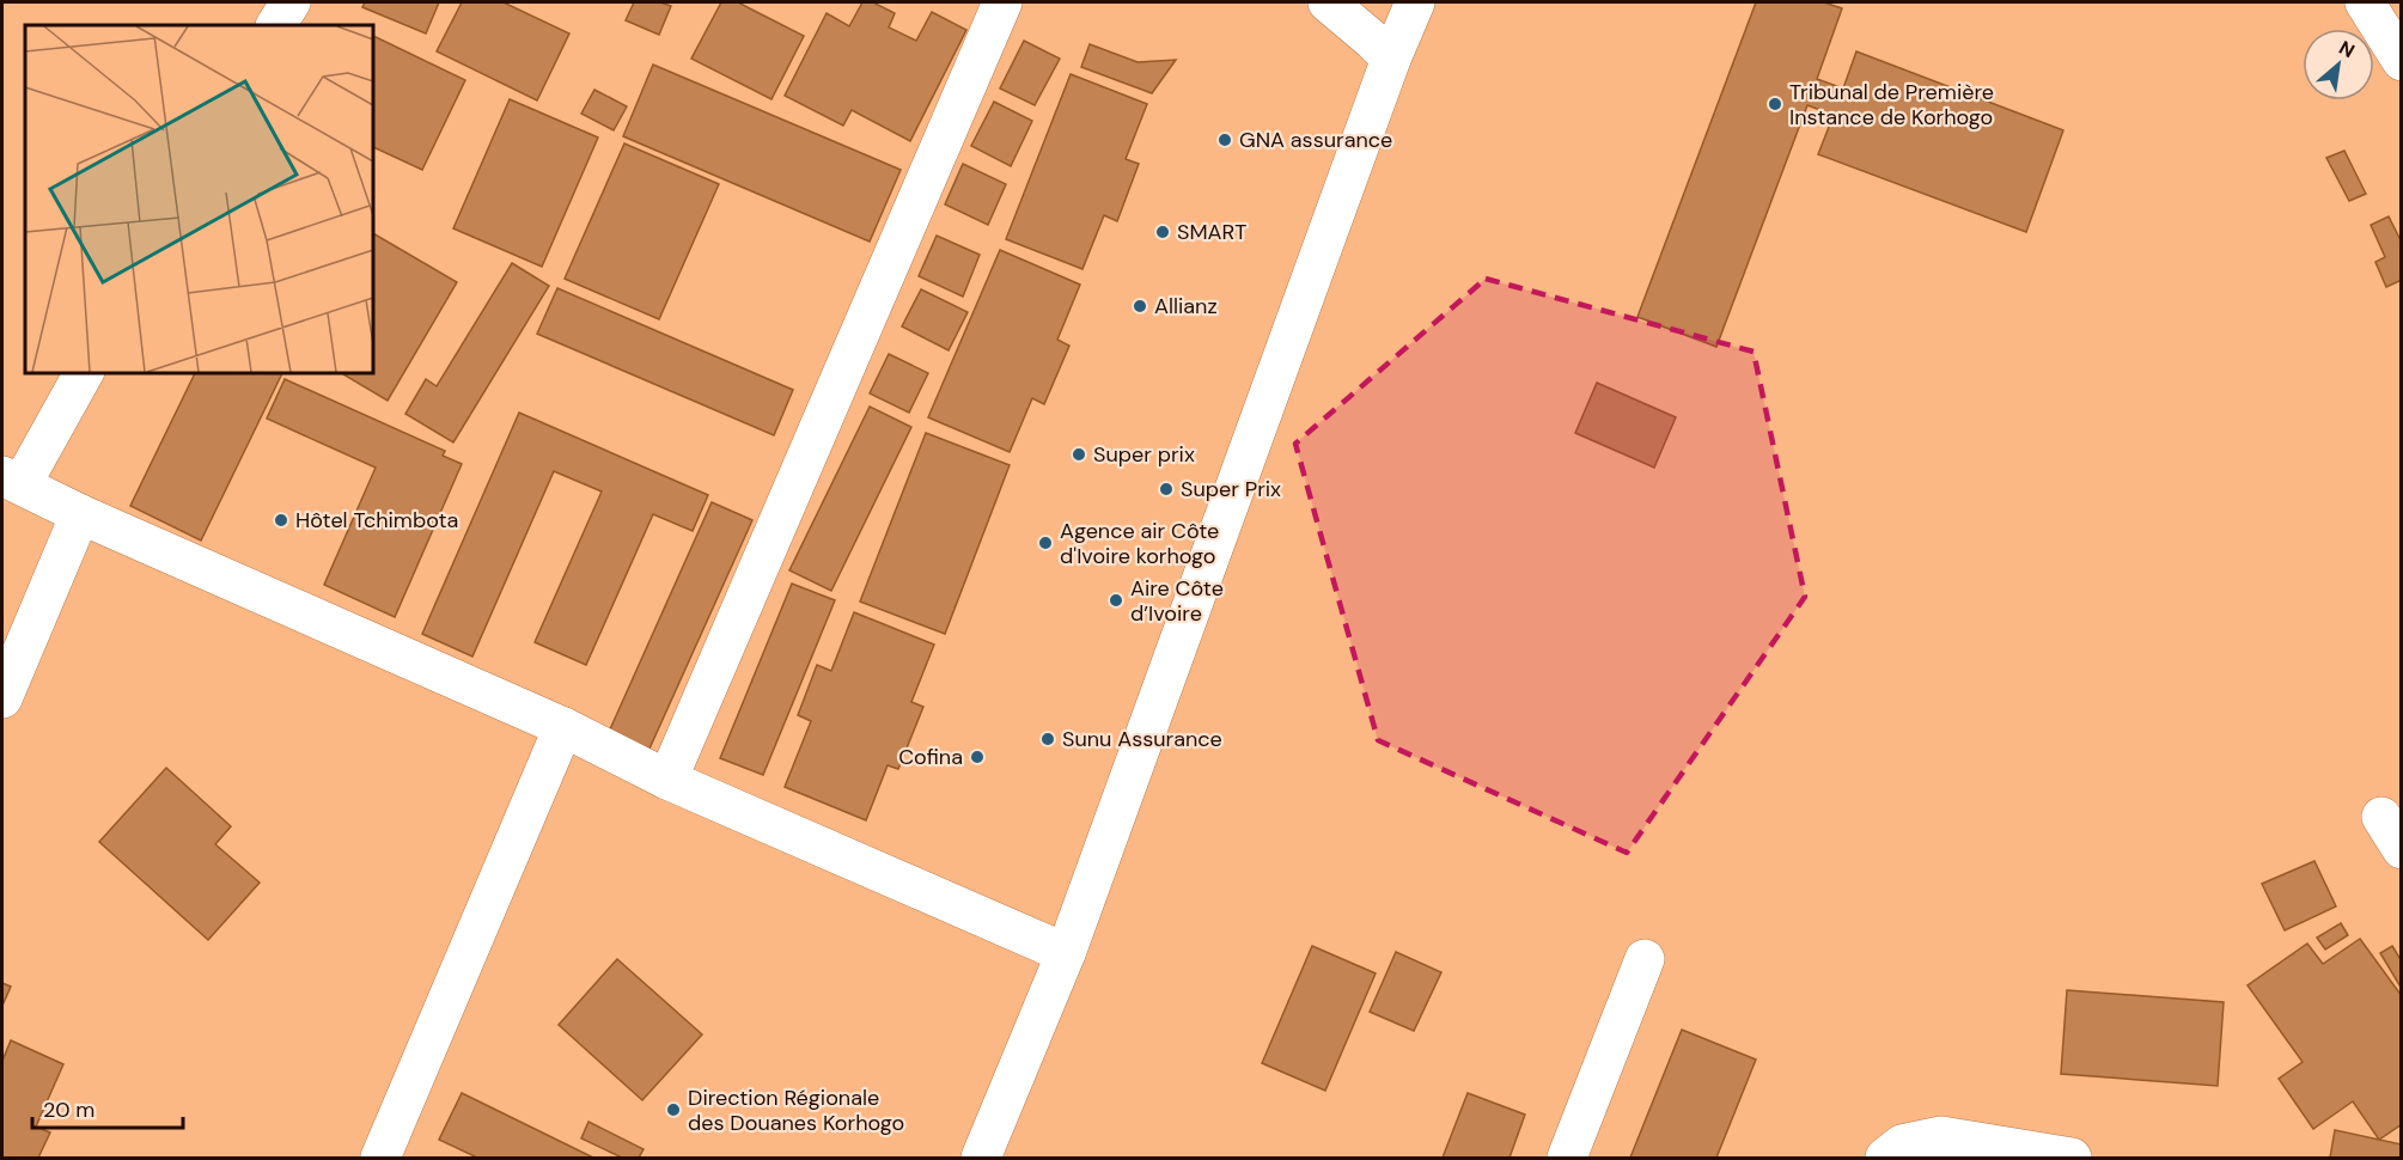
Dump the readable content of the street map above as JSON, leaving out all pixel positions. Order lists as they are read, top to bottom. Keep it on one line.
{"places":["Tribunal de Première Instance de Korhogo","GNA assurance","SMART","Allianz","Super prix","Super Prix","Hôtel Tchimbota","Agence air Côte d'Ivoire korhogo","Aire Côte d’Ivoire","Sunu Assurance","Cofina","Direction Régionale des Douanes Korhogo"],"scale_bar":"20 m","north":"top right"}
